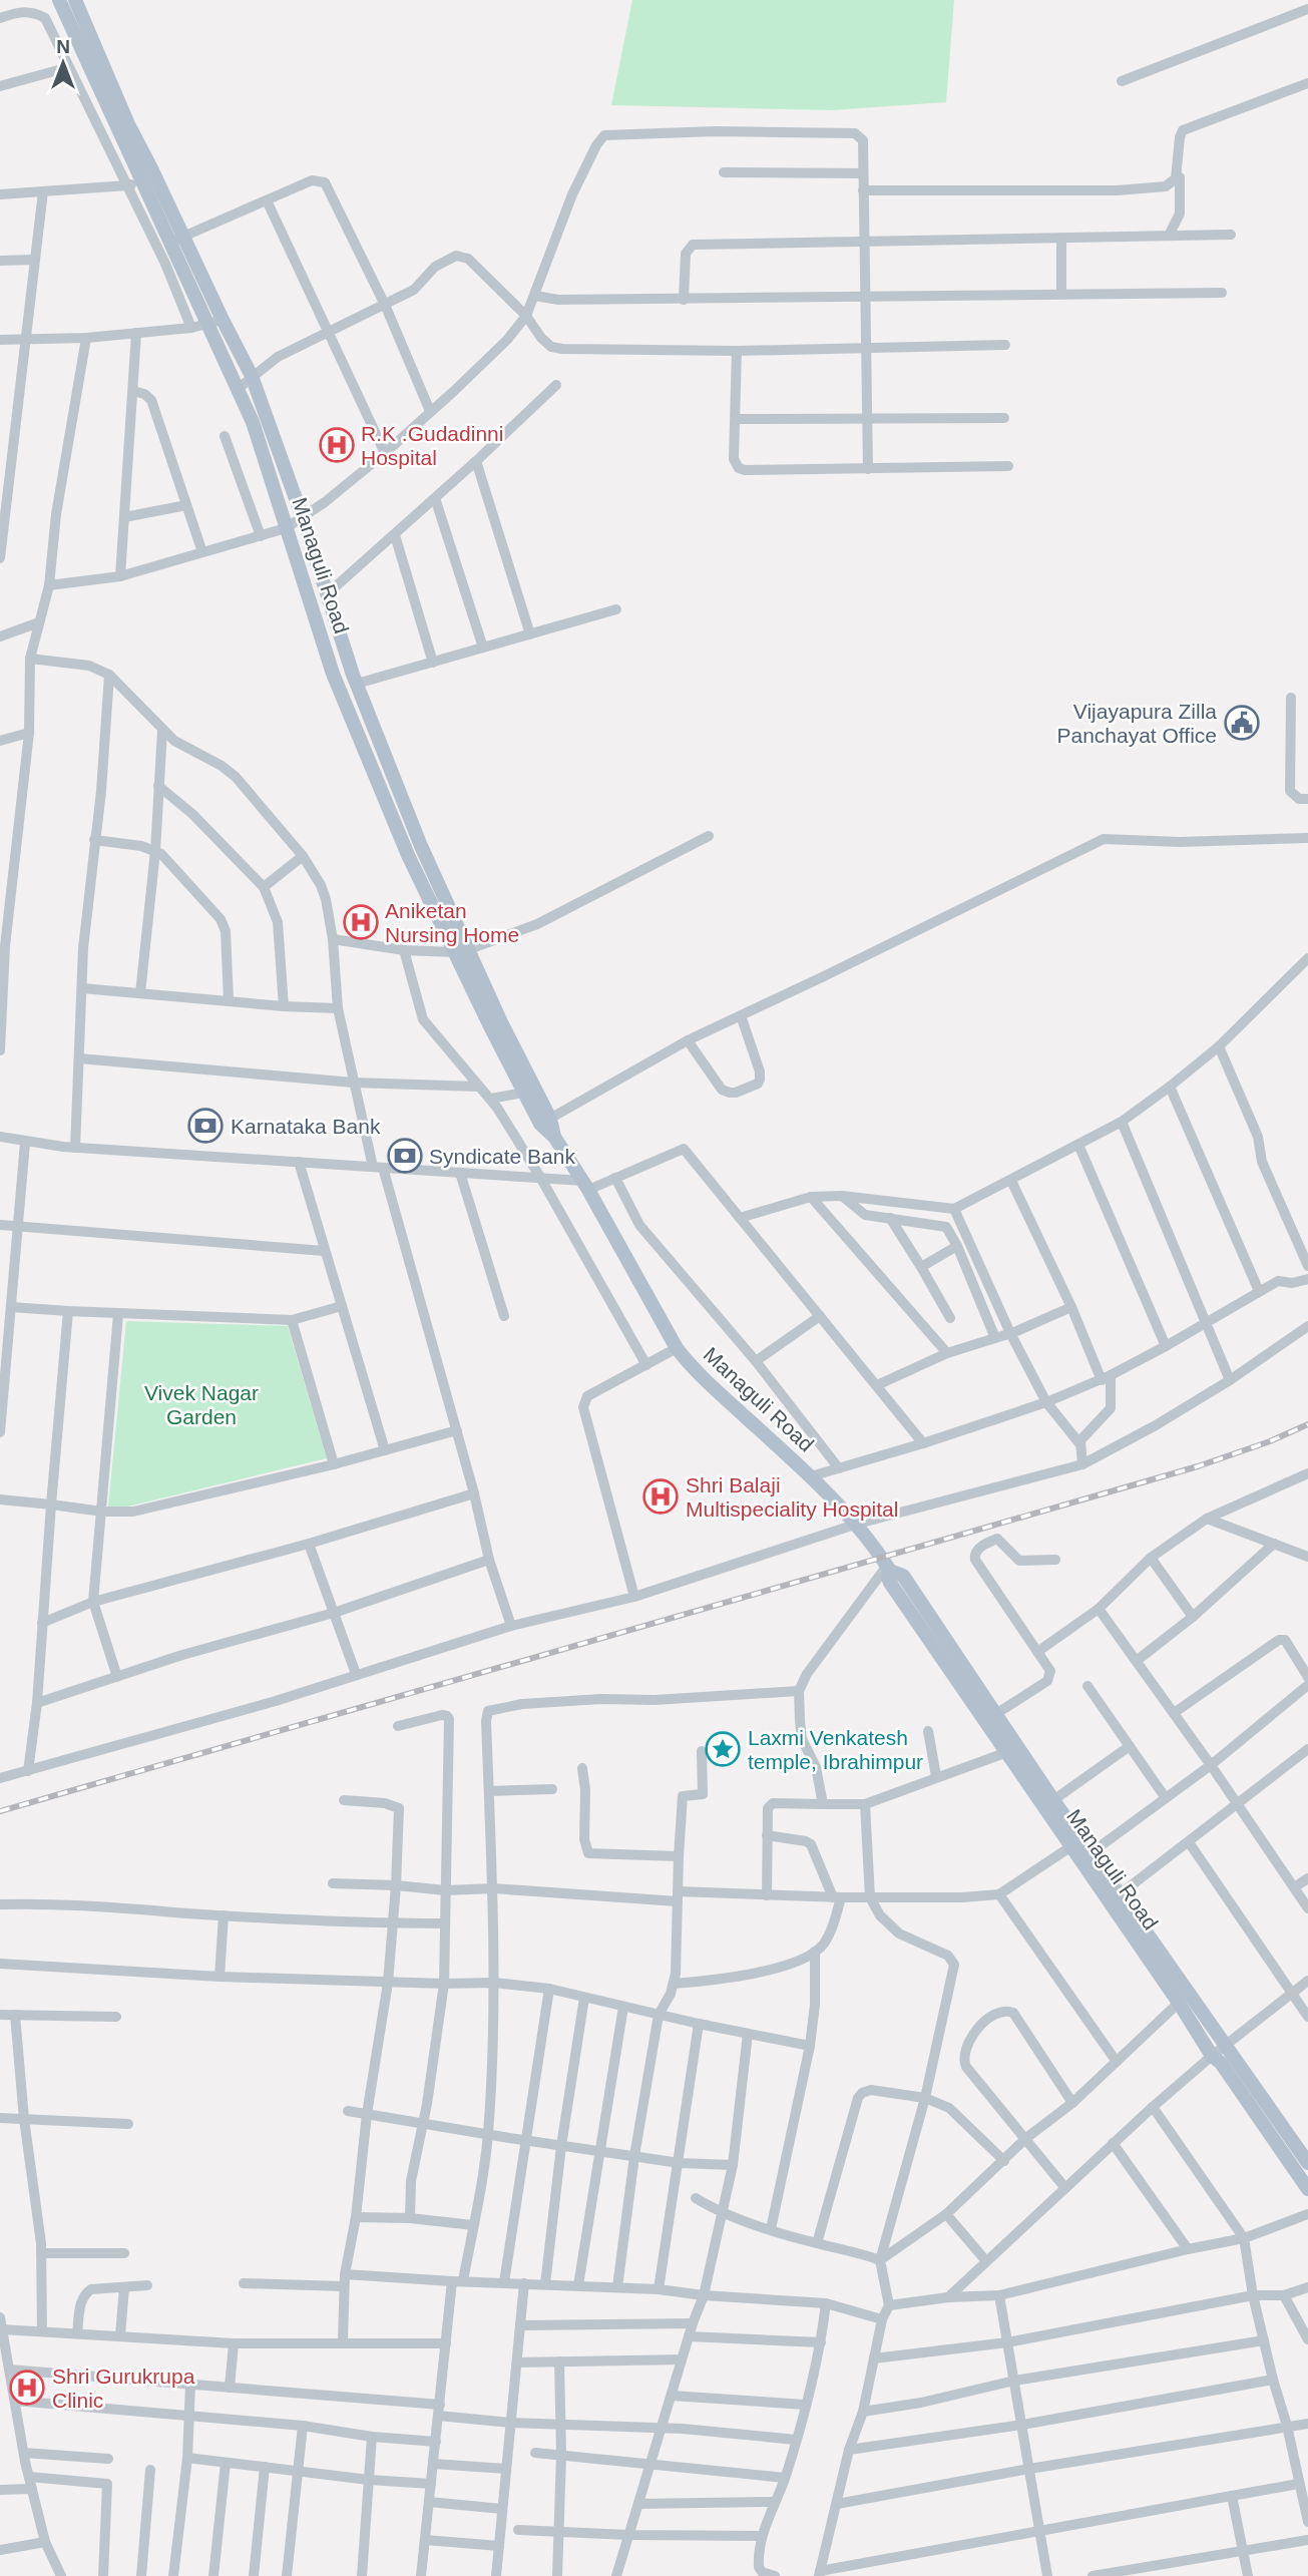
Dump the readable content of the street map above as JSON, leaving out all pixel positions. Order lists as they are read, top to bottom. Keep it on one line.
{"streets":{"main road":["Managuli Road"]},"parks":["Vivek Nagar Garden"],"places":{"hospital":["R.K .Gudadinni Hospital","Aniketan Nursing Home","Shri Balaji Multispeciality Hospital","Shri Gurukrupa Clinic"],"public building":["Vijayapura Zilla Panchayat Office"],"bank":["Karnataka Bank","Syndicate Bank"],"place":["Laxmi Venkatesh temple, Ibrahimpur"]},"north":"top"}
